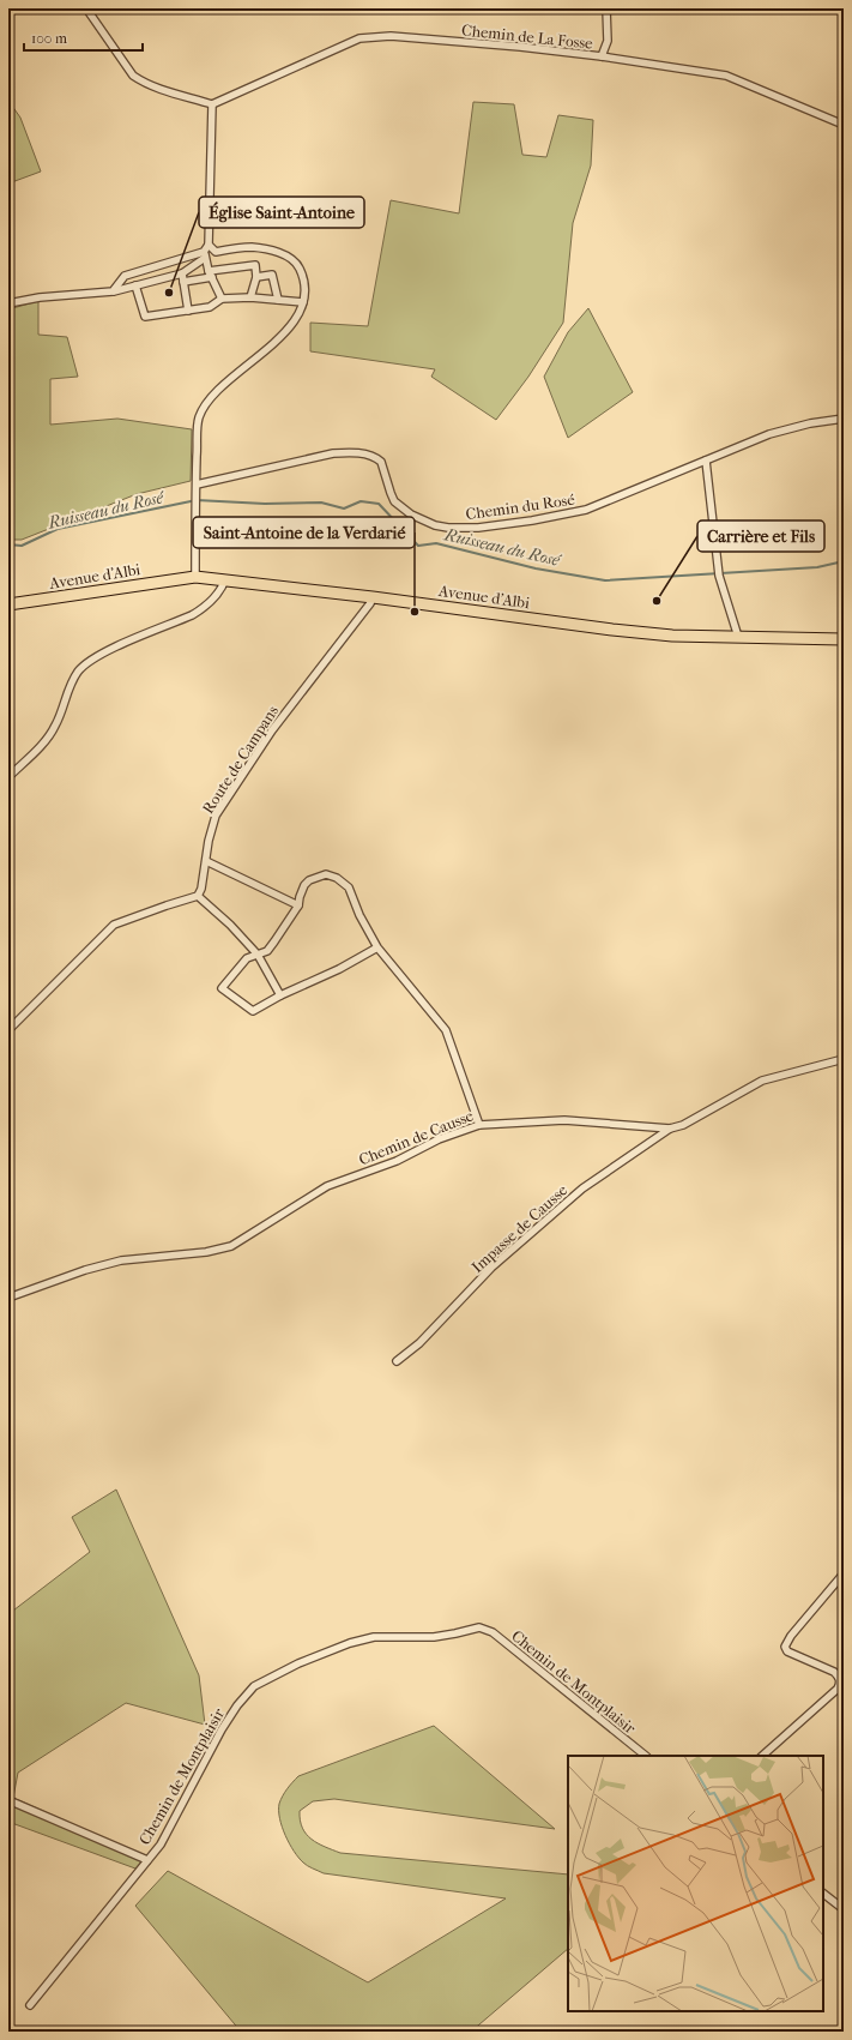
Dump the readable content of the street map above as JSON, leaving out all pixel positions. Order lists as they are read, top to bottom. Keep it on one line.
{"streets":{"main road":["Avenue d'Albi"],"street":["Chemin de La Fosse","Chemin du Rosé","Route de Campans","Chemin de Causse","Impasse de Causse","Chemin de Montplaisir"]},"crossings":[["Avenue d'Albi","Route de Campans"],["Chemin de Causse","Impasse de Causse"]],"water":["Ruisseau du Rosé"],"places":["Église Saint-Antoine","Carrière et Fils","Saint-Antoine de la Verdarié"],"scale_bar":"100 m"}
